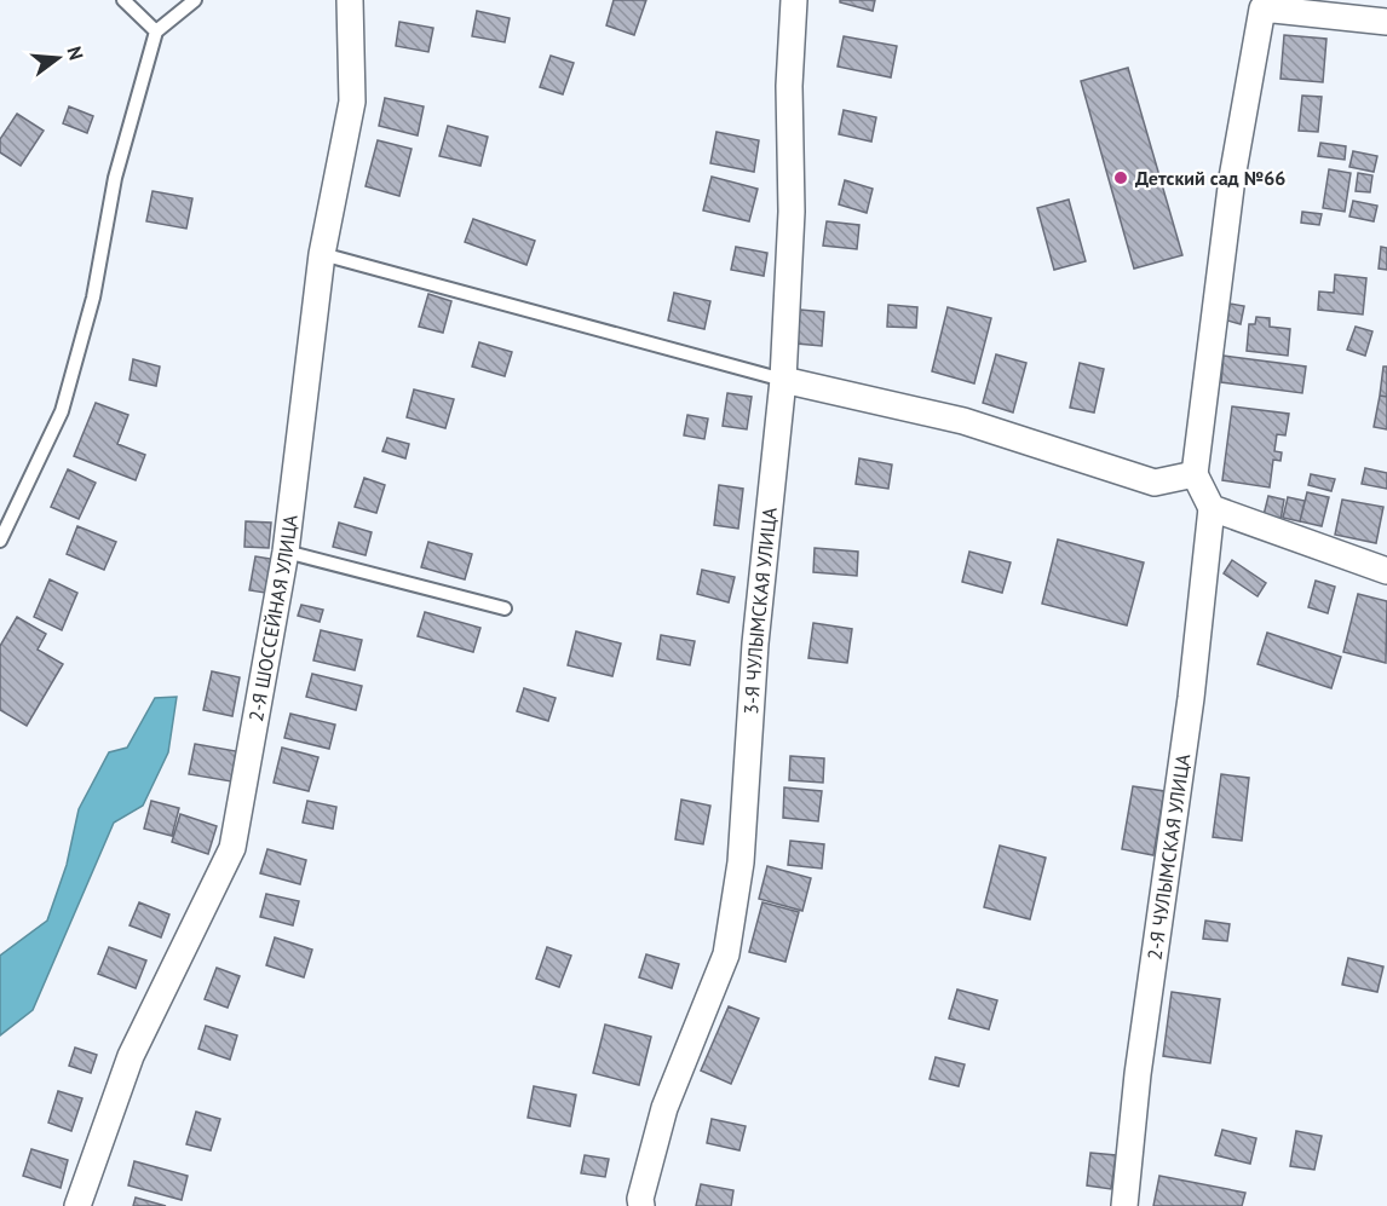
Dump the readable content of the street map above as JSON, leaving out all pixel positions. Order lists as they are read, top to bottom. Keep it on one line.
{"streets":{"street":["3-Я ЧУЛЫМСКАЯ УЛИЦА","2-Я ШОССЕЙНАЯ УЛИЦА","2-Я ЧУЛЫМСКАЯ УЛИЦА"]},"places":["Детский сад №66"],"north":"right"}
